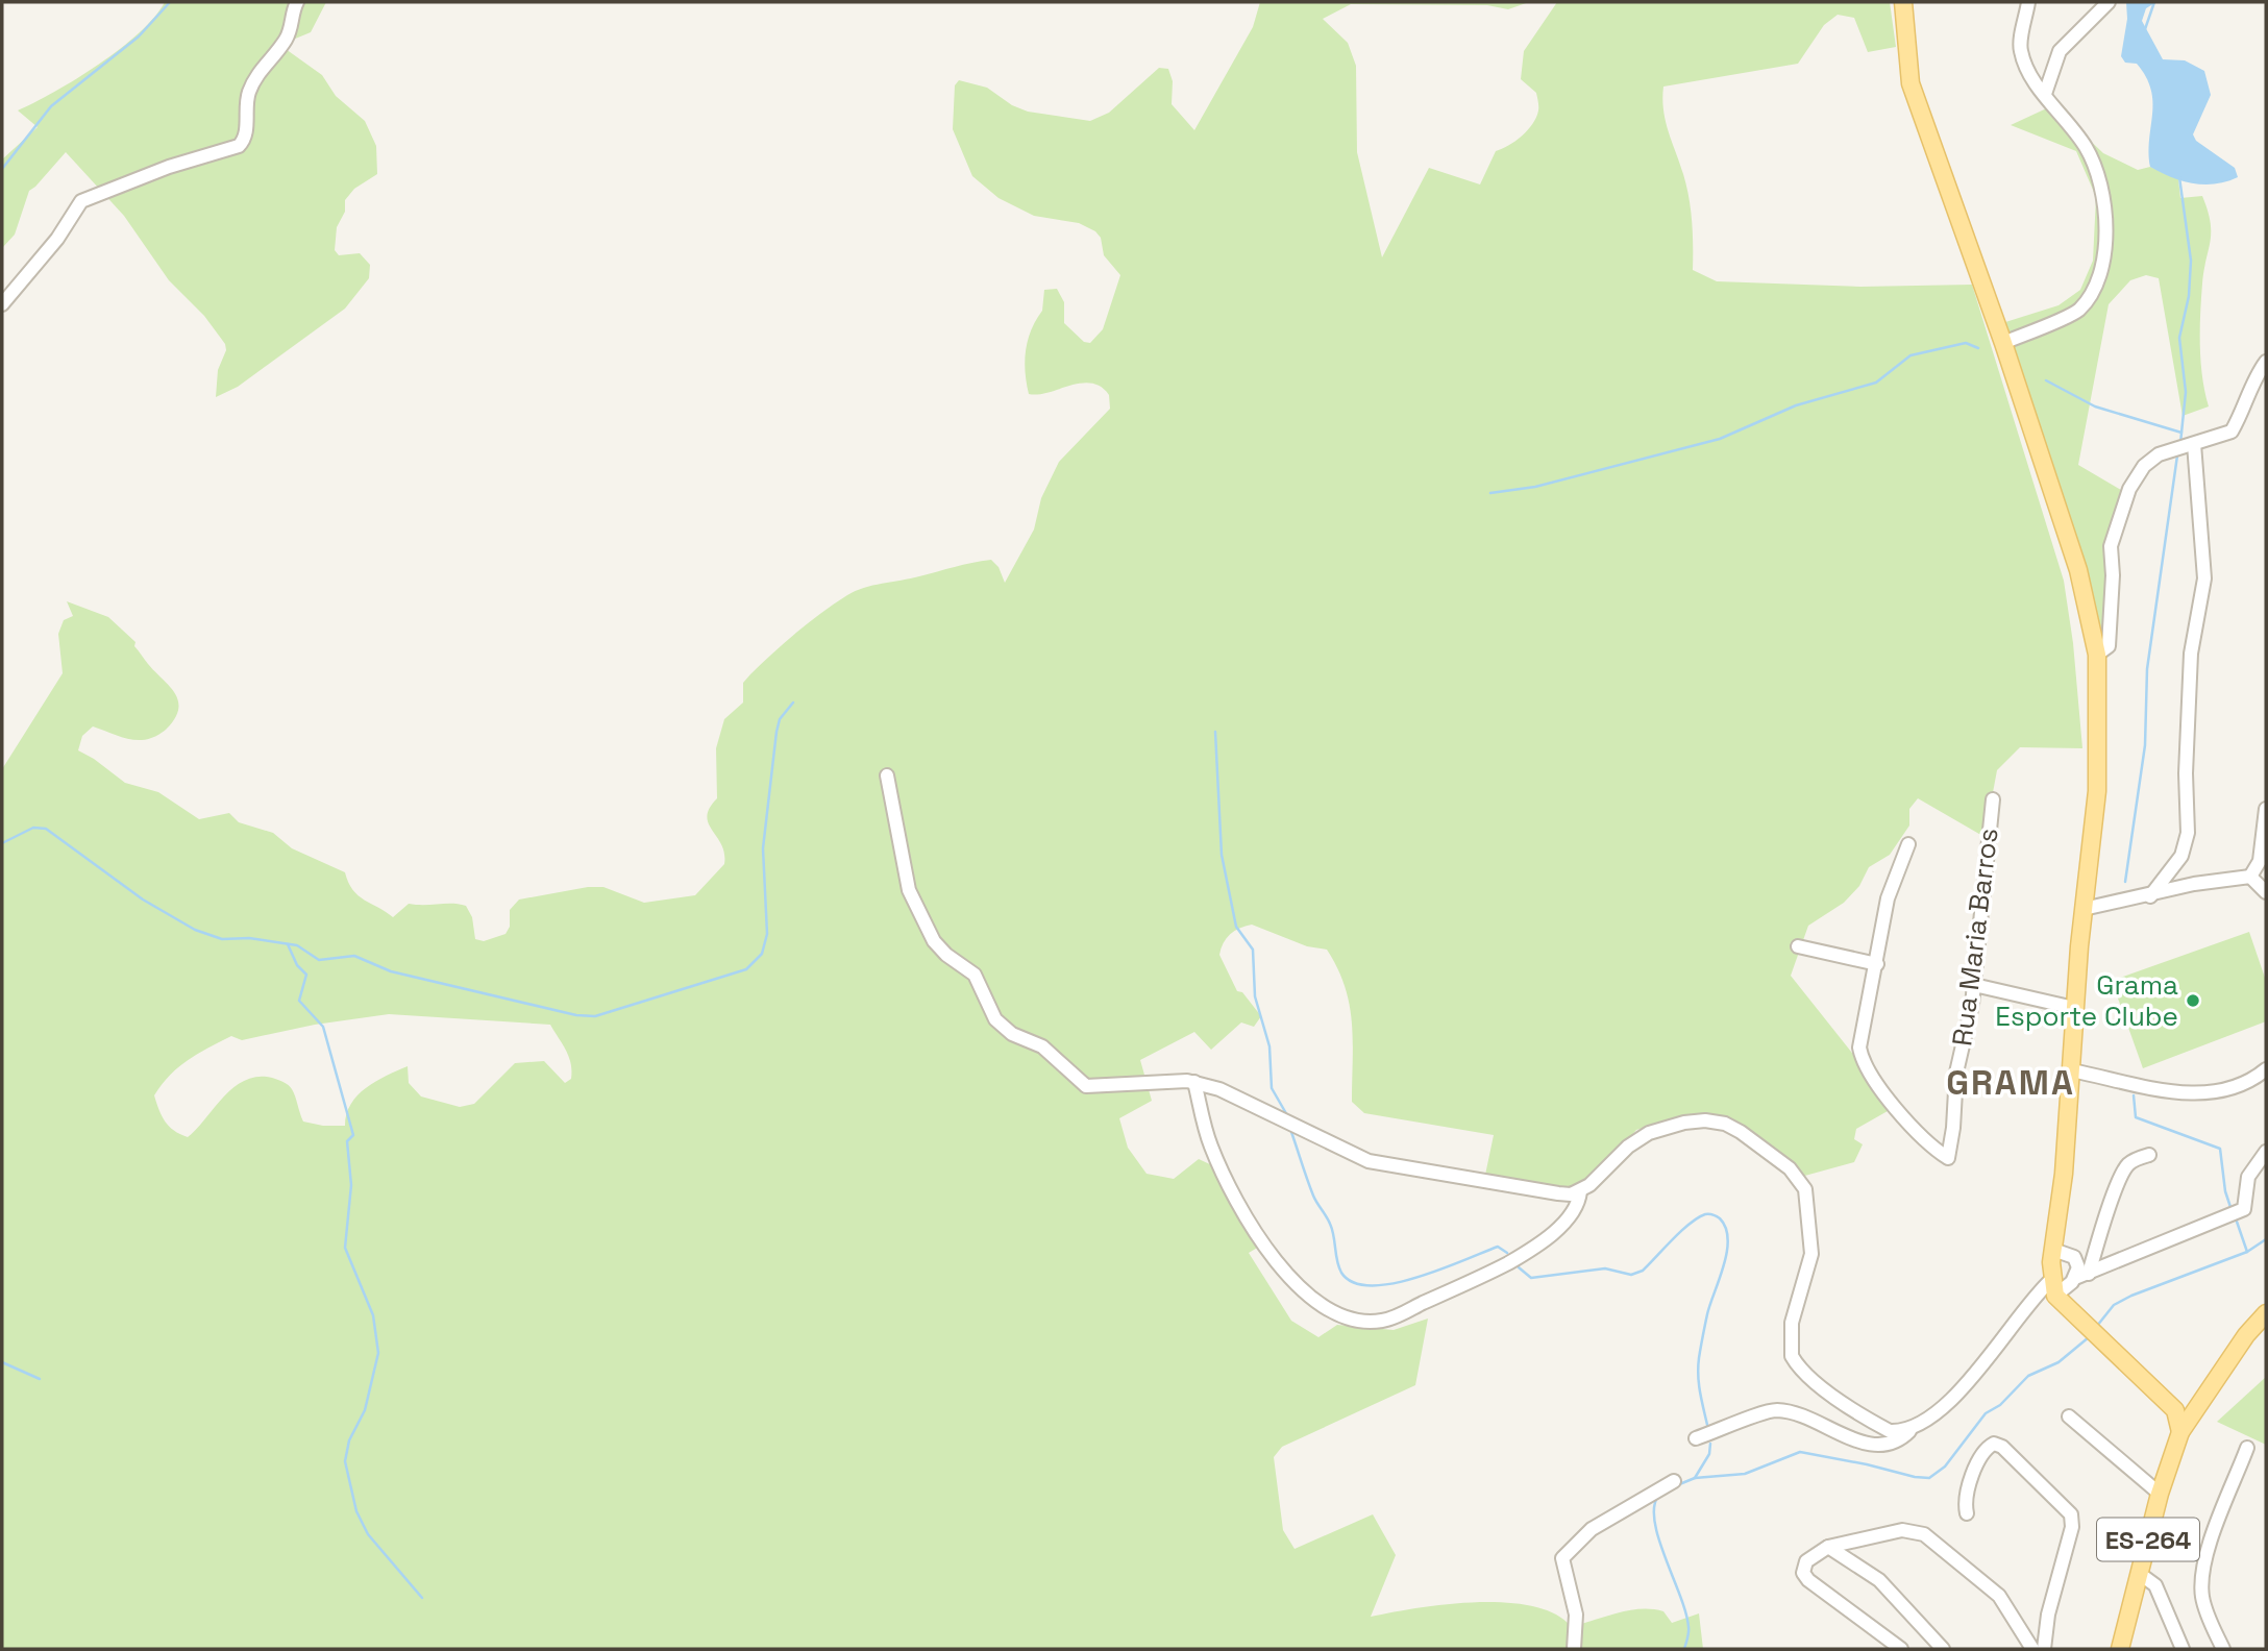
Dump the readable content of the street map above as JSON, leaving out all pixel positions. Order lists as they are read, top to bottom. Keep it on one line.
{"streets":{"main road":["ES-264"],"street":["Rua Maria Barros"]},"districts":["GRAMA"],"places":["Grama Esporte Clube"]}
